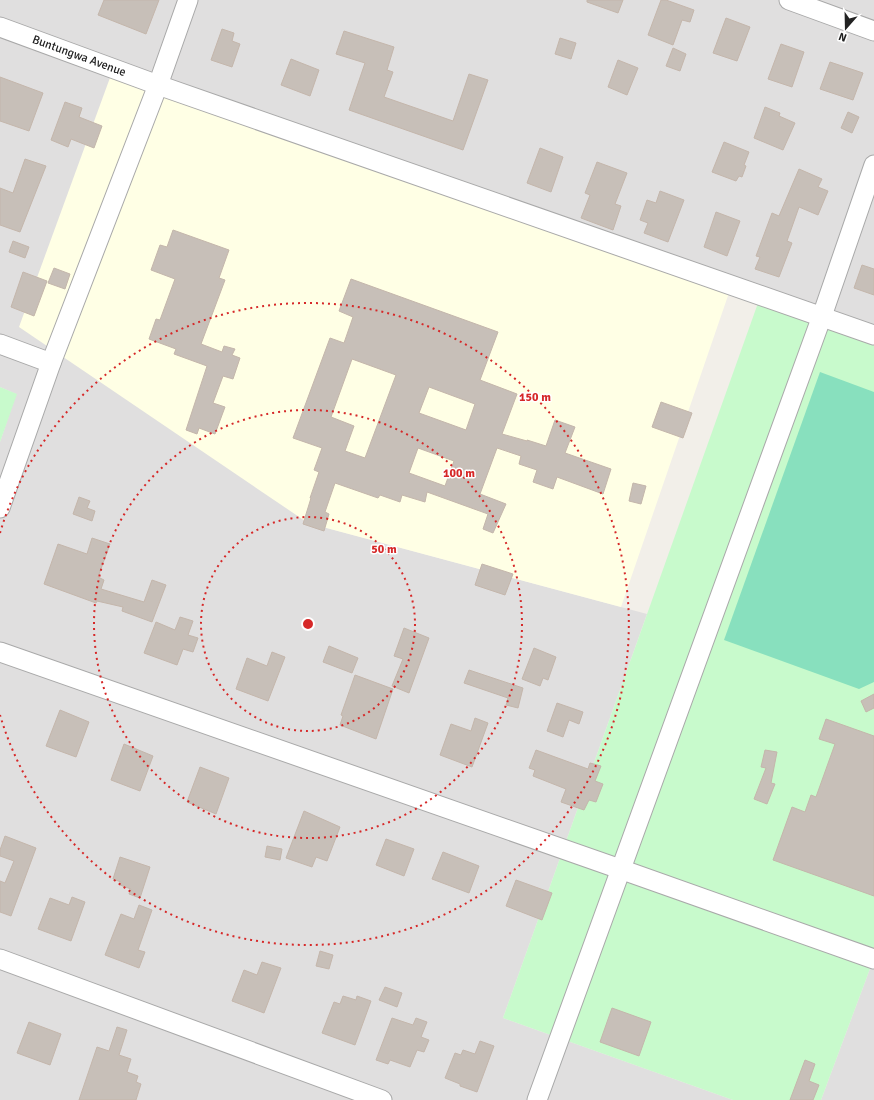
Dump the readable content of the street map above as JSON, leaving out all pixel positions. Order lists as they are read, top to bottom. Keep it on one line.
{"streets":{"street":["Buntungwa Avenue"]},"north":"bottom","rings":["150 m","100 m","50 m"]}
